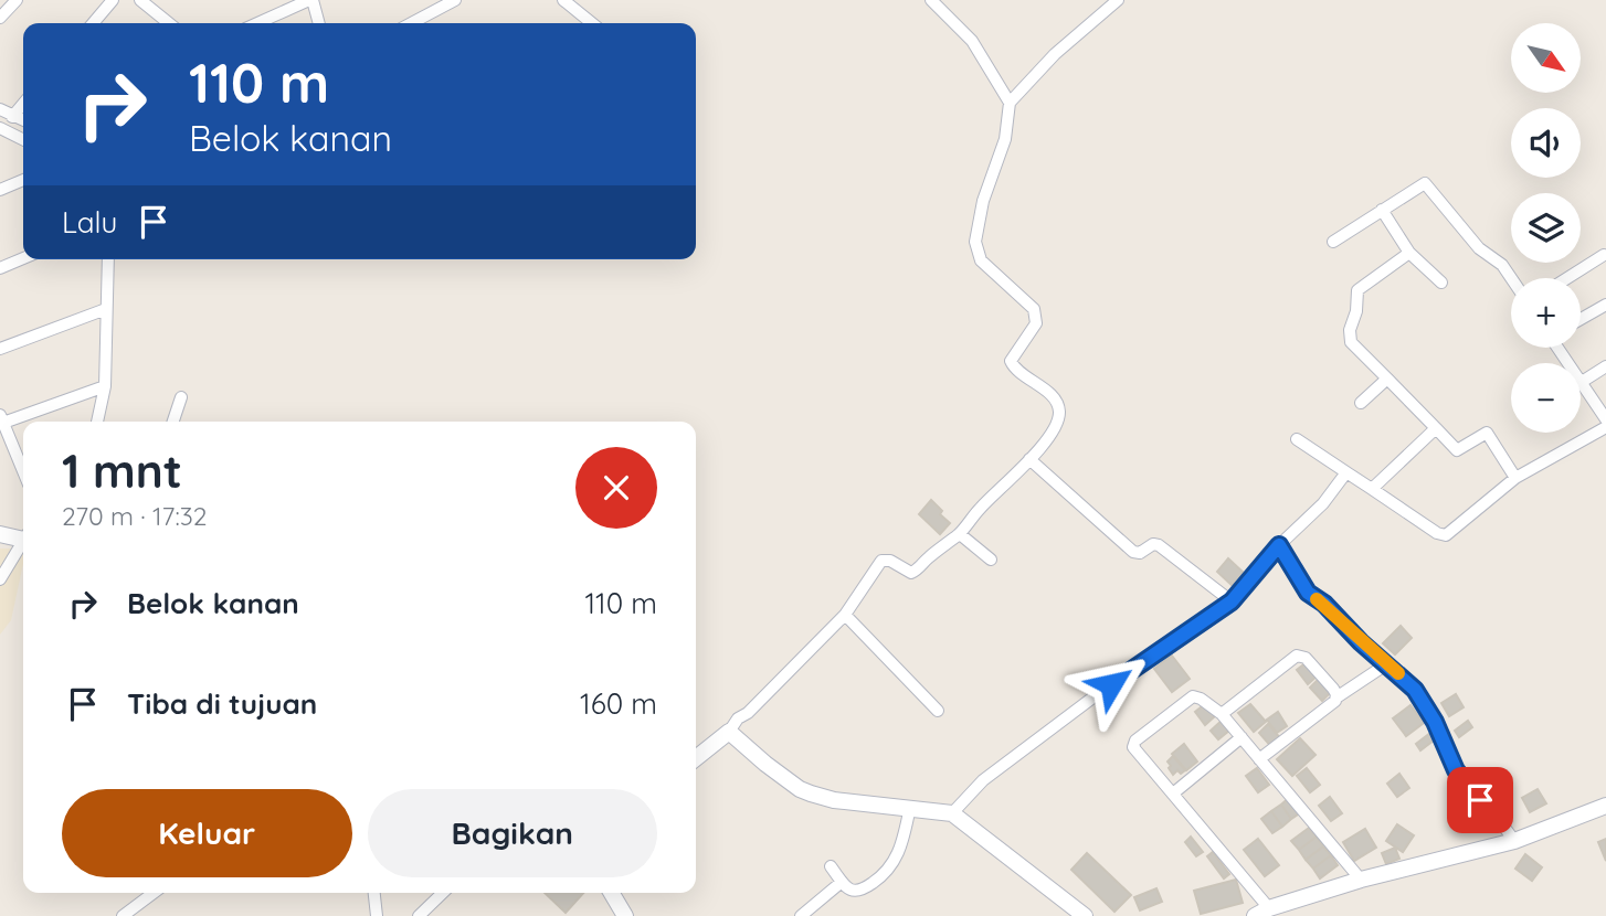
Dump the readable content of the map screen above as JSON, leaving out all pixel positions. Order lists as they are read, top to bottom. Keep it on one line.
{"north":"bottom right","page":{"map_buttons":["+","−"],"turn":["110 m","Belok kanan"],"then":"Lalu","heading":["1 mnt","270 m · 17:32"],"list":[{"name":"Belok kanan","value":"110 m"},{"name":"Tiba di tujuan","value":"160 m"}],"buttons":["Keluar","Bagikan"]}}
